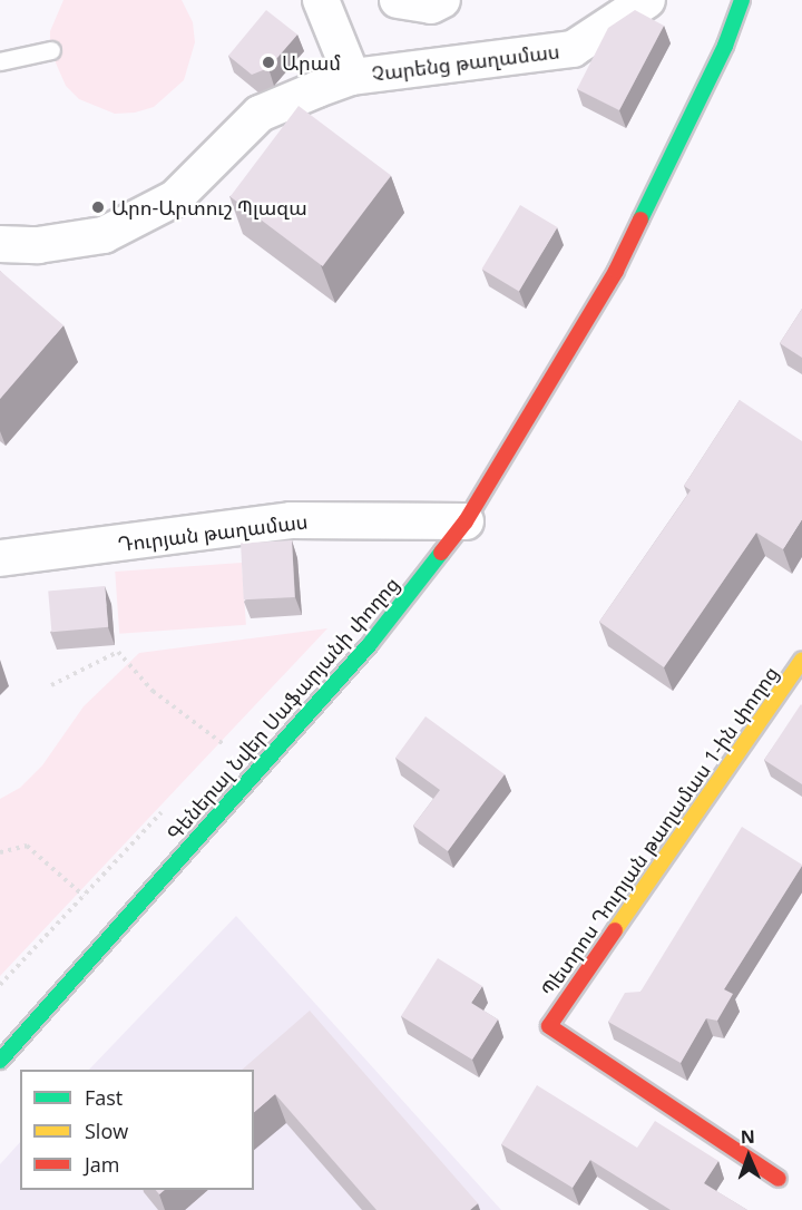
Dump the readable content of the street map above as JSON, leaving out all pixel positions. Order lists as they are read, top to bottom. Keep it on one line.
{"streets":{"main road":["Գեներալ Նվեր Սաֆարյանի փողոց","Պետրոս Դուրյան թաղամաս 1-ին փողոց"],"street":["Չարենց թաղամաս","Դուրյան թաղամաս"]},"crossings":[["Դուրյան թաղամաս","Գեներալ Նվեր Սաֆարյանի փողոց"]],"places":["Արամ","Արո-Արտուշ Պլազա"],"legend":["Fast","Slow","Jam"],"north":"top"}
